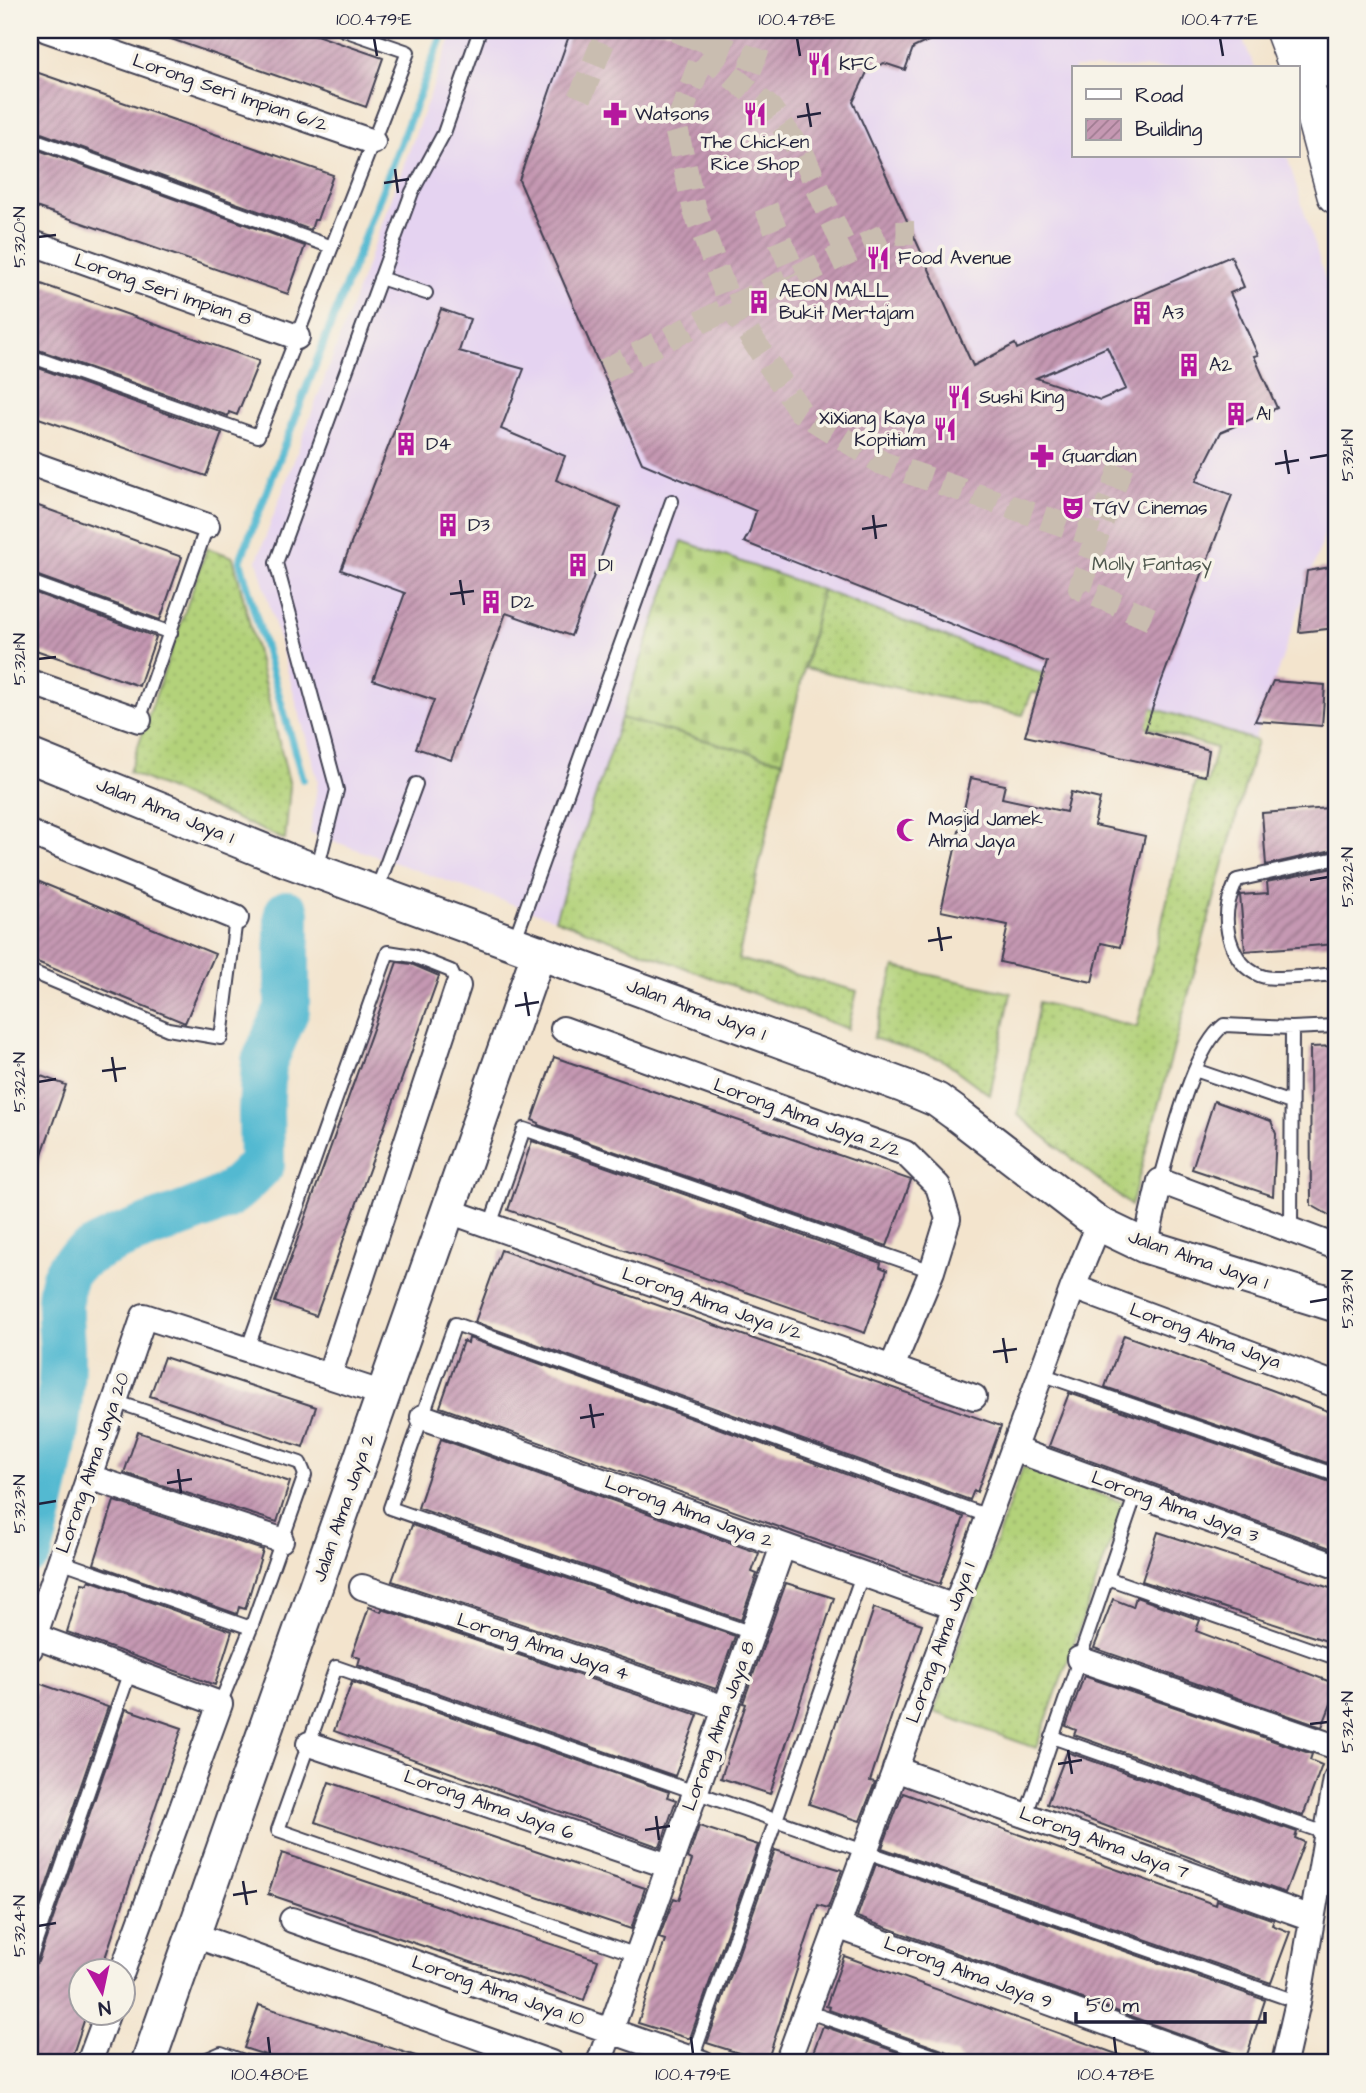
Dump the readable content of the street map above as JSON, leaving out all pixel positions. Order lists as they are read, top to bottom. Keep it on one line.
{"streets":{"street":["Lorong Seri Impian 6/2","Lorong Seri Impian 8","Jalan Alma Jaya 1","Lorong Alma Jaya 2/2","Lorong Alma Jaya 1/2","Lorong Alma Jaya","Lorong Alma Jaya 20","Lorong Alma Jaya 3","Jalan Alma Jaya 2","Lorong Alma Jaya 2","Lorong Alma Jaya 1","Lorong Alma Jaya 4","Lorong Alma Jaya 8","Lorong Alma Jaya 6","Lorong Alma Jaya 7","Lorong Alma Jaya 9","Lorong Alma Jaya 10"]},"crossings":[["Jalan Alma Jaya 1","Jalan Alma Jaya 2"],["Jalan Alma Jaya 1","Lorong Alma Jaya 1"],["Lorong Alma Jaya 2/2","Lorong Alma Jaya 1/2"],["Lorong Alma Jaya 1/2","Jalan Alma Jaya 2"],["Lorong Alma Jaya","Lorong Alma Jaya 1"],["Lorong Alma Jaya 3","Lorong Alma Jaya 1"],["Lorong Alma Jaya 2","Lorong Alma Jaya 1"],["Lorong Alma Jaya 2","Lorong Alma Jaya 8"],["Lorong Alma Jaya 1","Lorong Alma Jaya 7"],["Lorong Alma Jaya 1","Lorong Alma Jaya 9"],["Lorong Alma Jaya 4","Lorong Alma Jaya 8"],["Lorong Alma Jaya 8","Lorong Alma Jaya 6"],["Lorong Alma Jaya 8","Lorong Alma Jaya 10"]],"parks":["Molly Fantasy"],"places":{"restaurant":["KFC","The Chicken Rice Shop","Food Avenue","Sushi King","XiXiang Kaya Kopitiam"],"pharmacy":["Watsons","Guardian"],"building":["AEON MALL Bukit Mertajam","A3","A2","A1","D4","D3","D1","D2"],"theatre":["TGV Cinemas"],"mosque":["Masjid Jamek Alma Jaya"]},"legend":["Road","Building"],"scale_bar":"50 m","north":"bottom","coordinates":["100.479°E","100.478°E","100.477°E","5.320°N","5.321°N","5.322°N","5.323°N","5.324°N","100.480°E"]}
